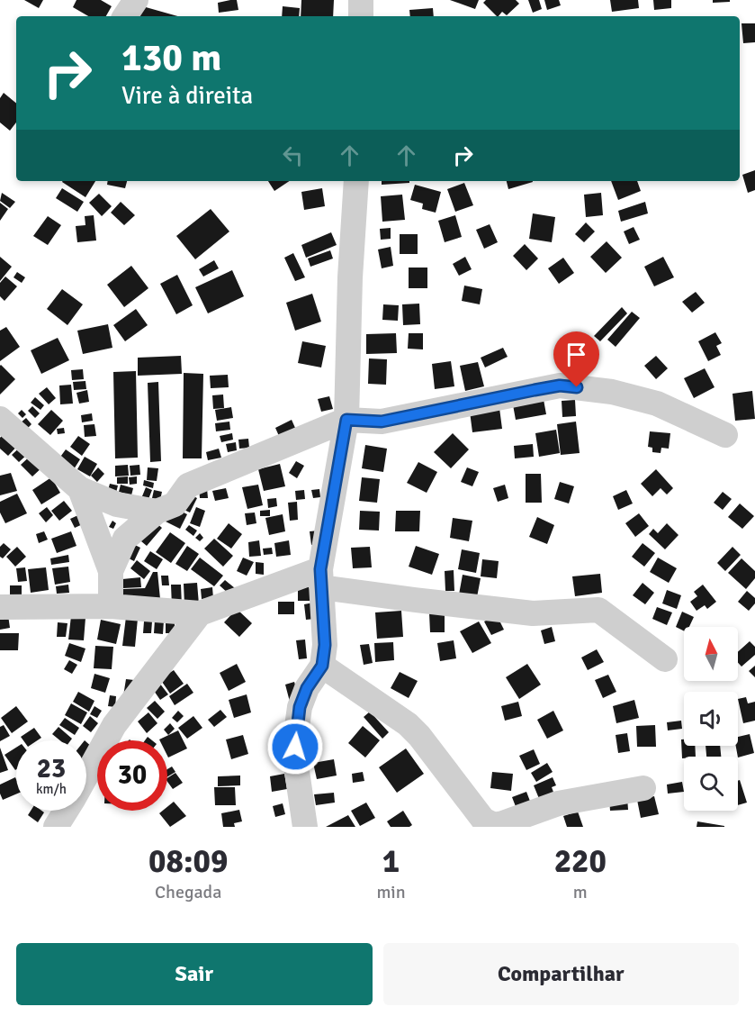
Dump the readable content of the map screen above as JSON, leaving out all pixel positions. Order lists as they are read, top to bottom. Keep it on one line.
{"north":"top","page":{"turn":["130 m","Vire à direita"],"speed":"23 km/h","limit":"30","eta":["08:09","Chegada","1","min","220","m"],"buttons":["Sair","Compartilhar"]}}
